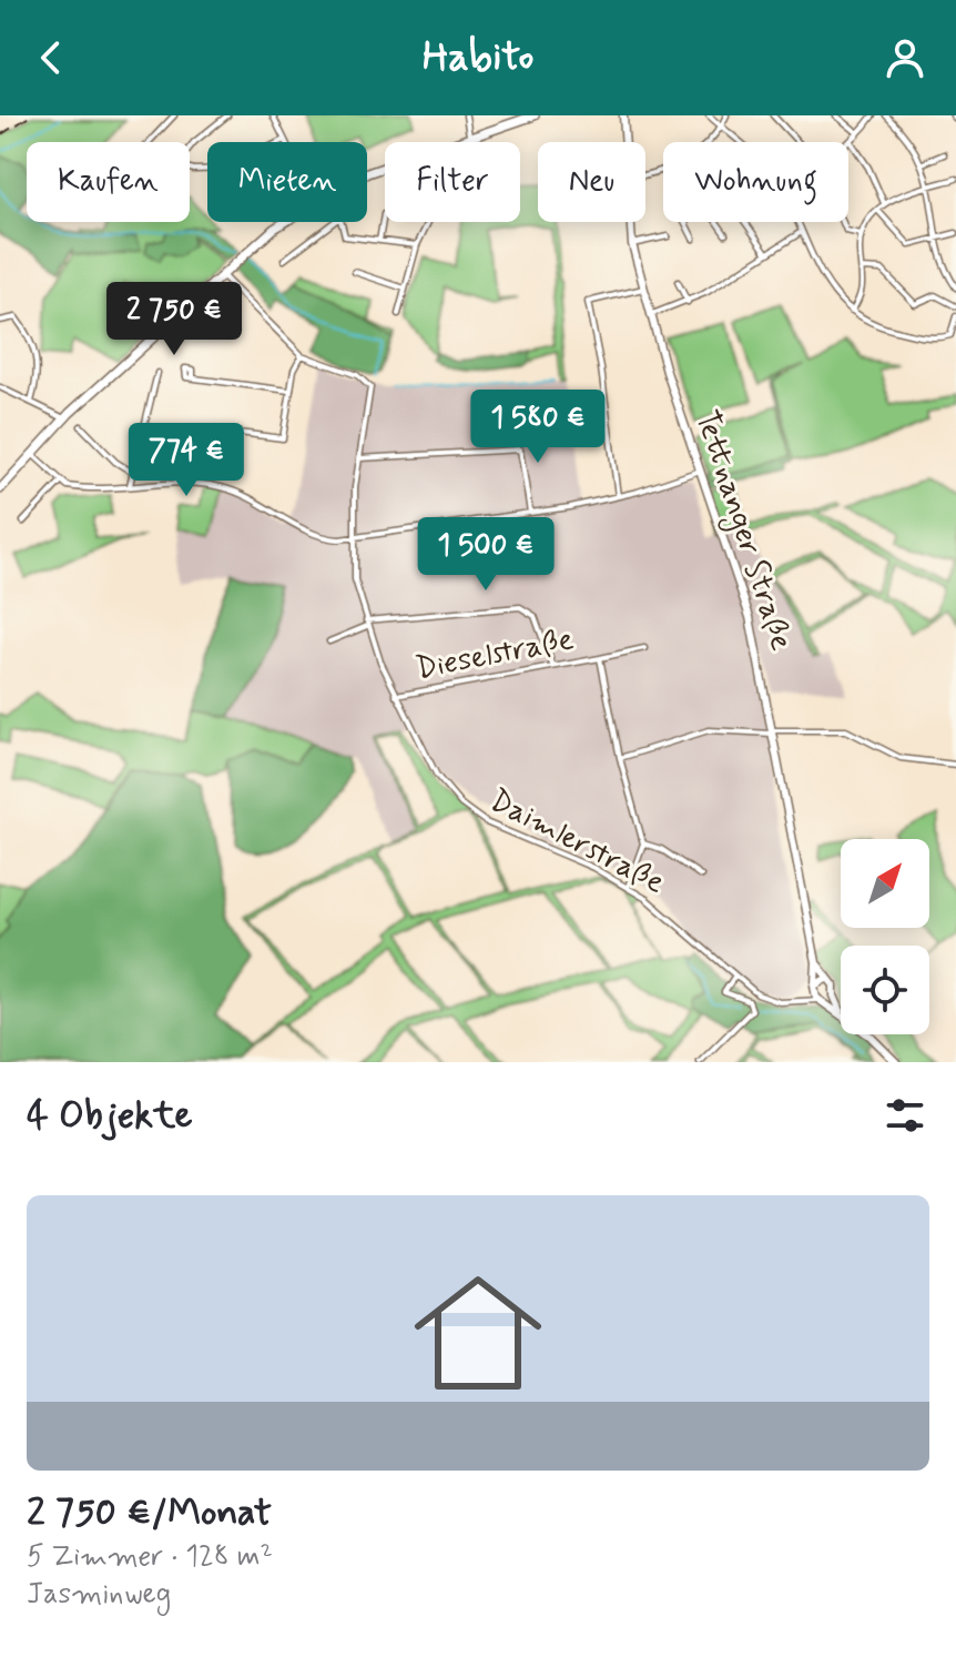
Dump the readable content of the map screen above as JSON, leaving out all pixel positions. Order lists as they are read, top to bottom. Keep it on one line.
{"streets":{"main road":["Tettnanger Straße"],"street":["Dieselstraße","Daimlerstraße"]},"crossings":[["Dieselstraße","Daimlerstraße"]],"north":"top right","page":{"header":"Habito","chip":["Kaufen","Mieten","Filter","Neu","Wohnung"],"price":["2 750 €","1 580 €","774 €","1 500 €"],"heading":"4 Objekte","list":[{"name":"2 750 €/Monat","note":"5 Zimmer · 128 m² · Jasminweg"}]}}
